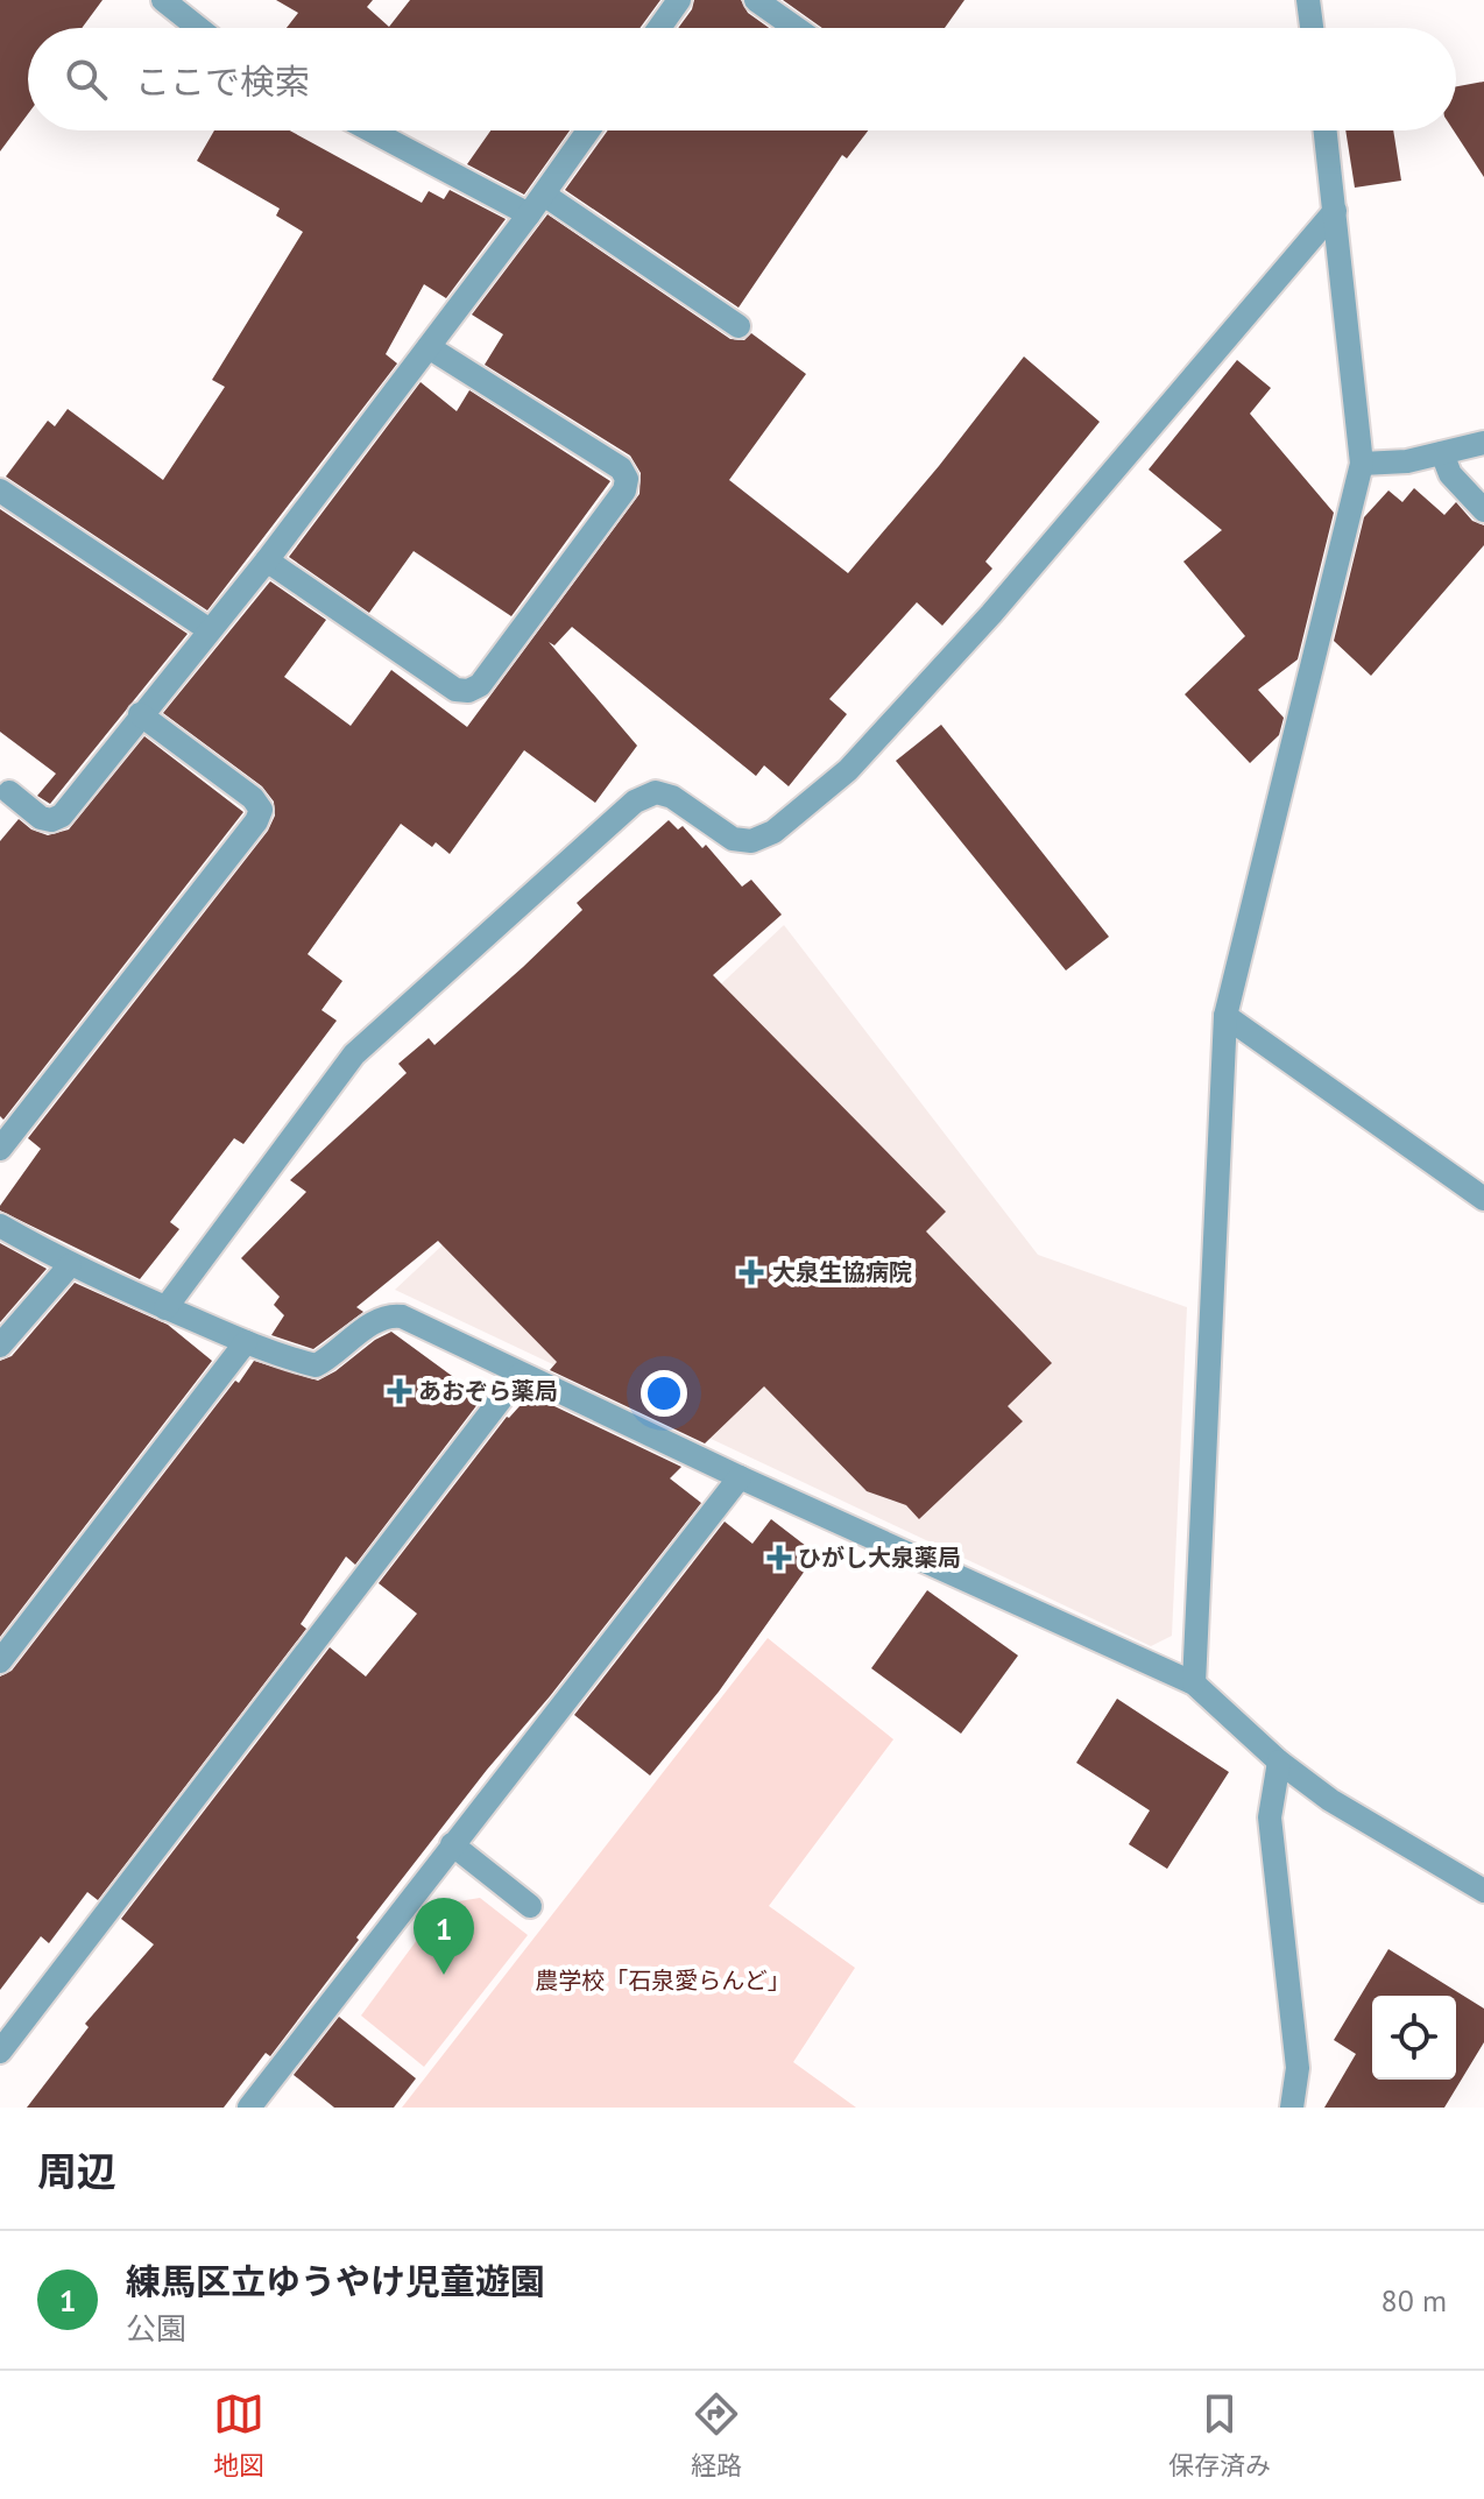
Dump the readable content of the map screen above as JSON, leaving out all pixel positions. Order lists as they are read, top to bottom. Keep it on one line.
{"parks":["農学校「石泉愛らんど」"],"places":{"health":["大泉生協病院","あおぞら薬局","ひがし大泉薬局"]},"page":{"search":"ここで検索","pins":"1","heading":"周辺","list":[{"mark":"1","name":"練馬区立ゆうやけ児童遊園","note":"公園","value":"80 m"}],"nav":["地図","経路","保存済み"]}}
